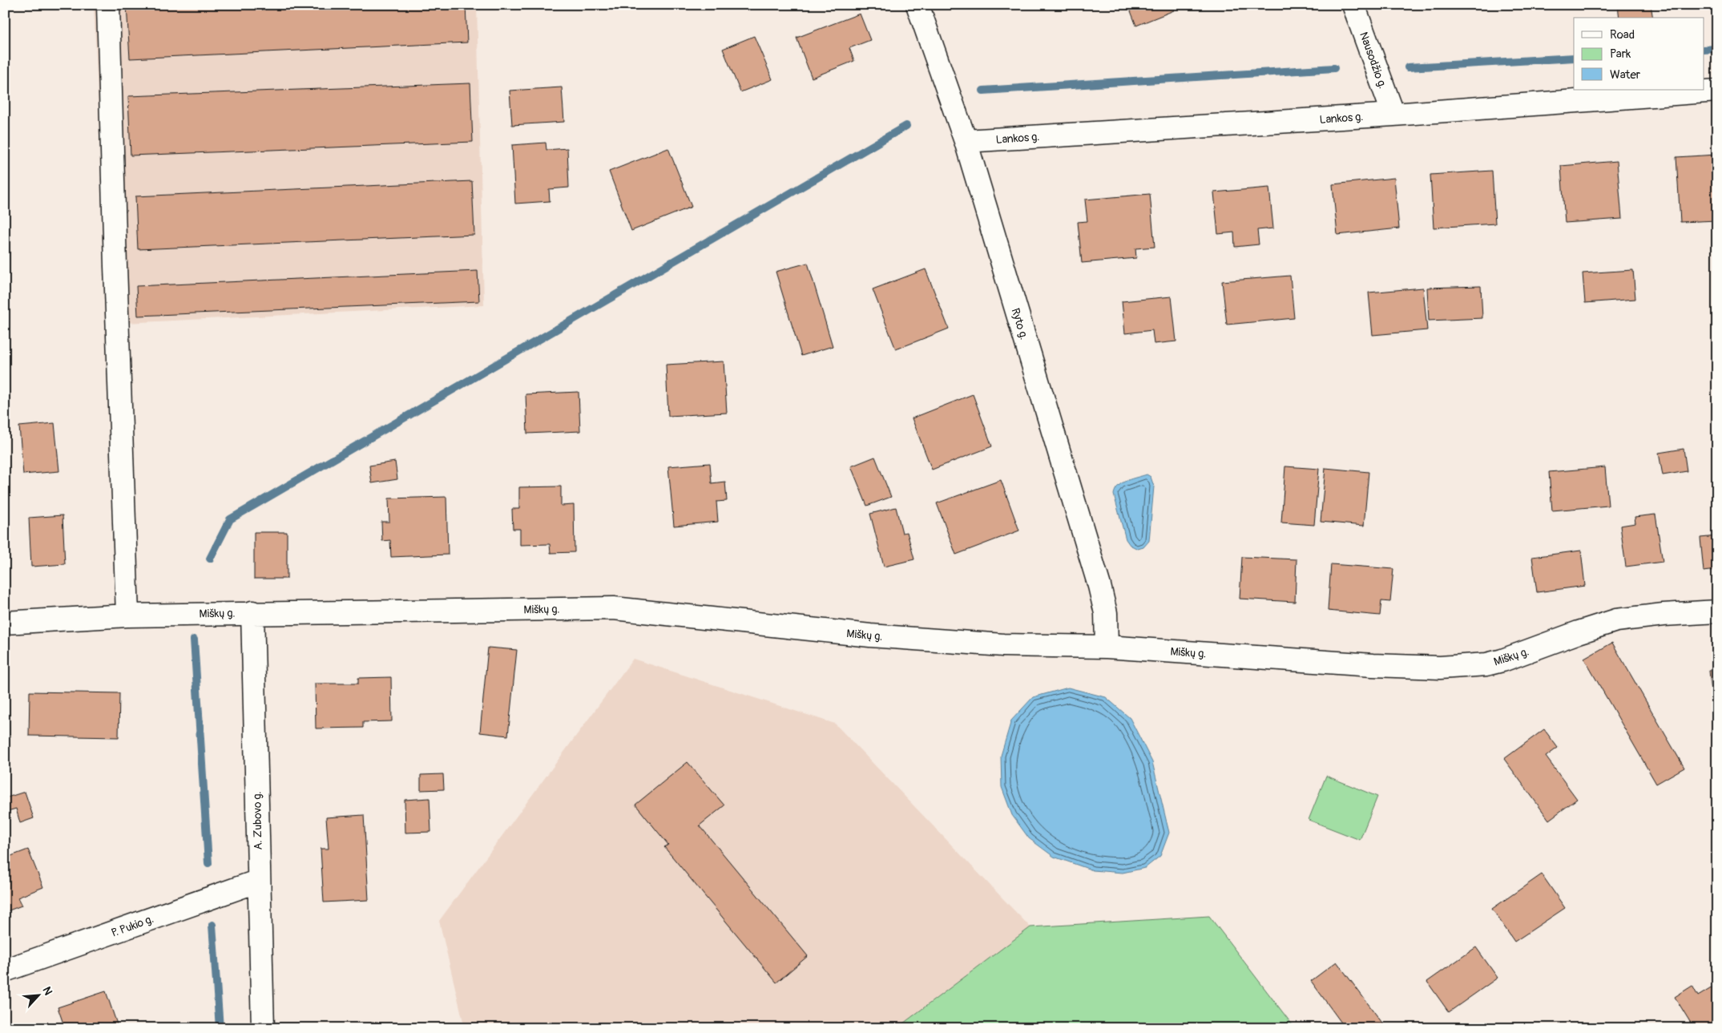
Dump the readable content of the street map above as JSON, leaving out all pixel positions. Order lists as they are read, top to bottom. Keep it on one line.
{"streets":{"street":["Nausodžio g.","Lankos g.","Ryto g.","Miškų g.","A. Zubovo g.","P. Pukio g."]},"crossings":[["Nausodžio g.","Lankos g."],["Lankos g.","Ryto g."],["Ryto g.","Miškų g."],["Miškų g.","A. Zubovo g."],["A. Zubovo g.","P. Pukio g."]],"legend":["Road","Park","Water"],"north":"top right"}
